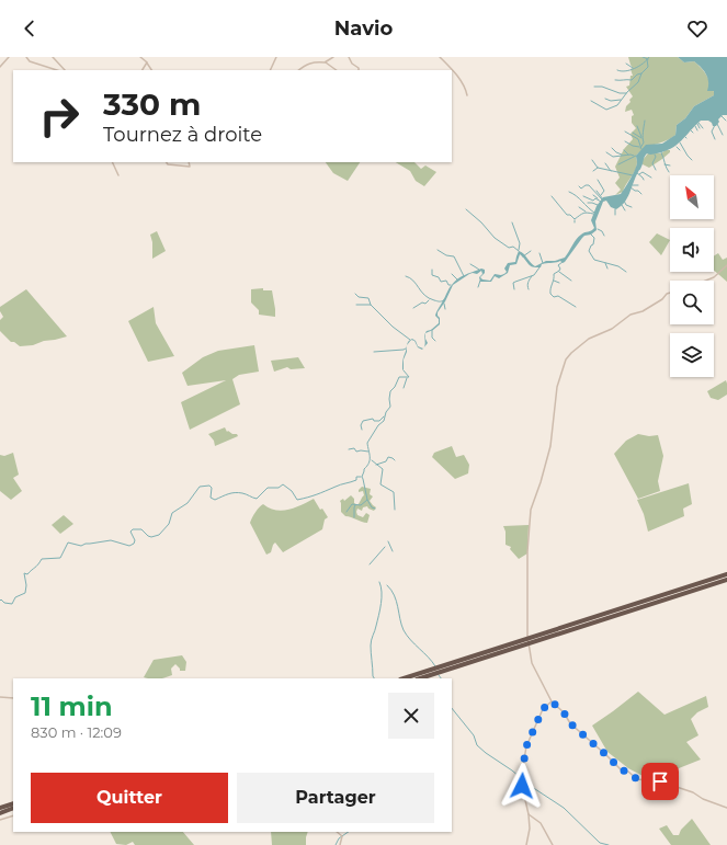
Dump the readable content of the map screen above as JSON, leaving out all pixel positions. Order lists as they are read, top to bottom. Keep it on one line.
{"north":"top left","page":{"header":"Navio","turn":["330 m","Tournez à droite"],"heading":["11 min","830 m · 12:09"],"buttons":["Quitter","Partager"]}}
